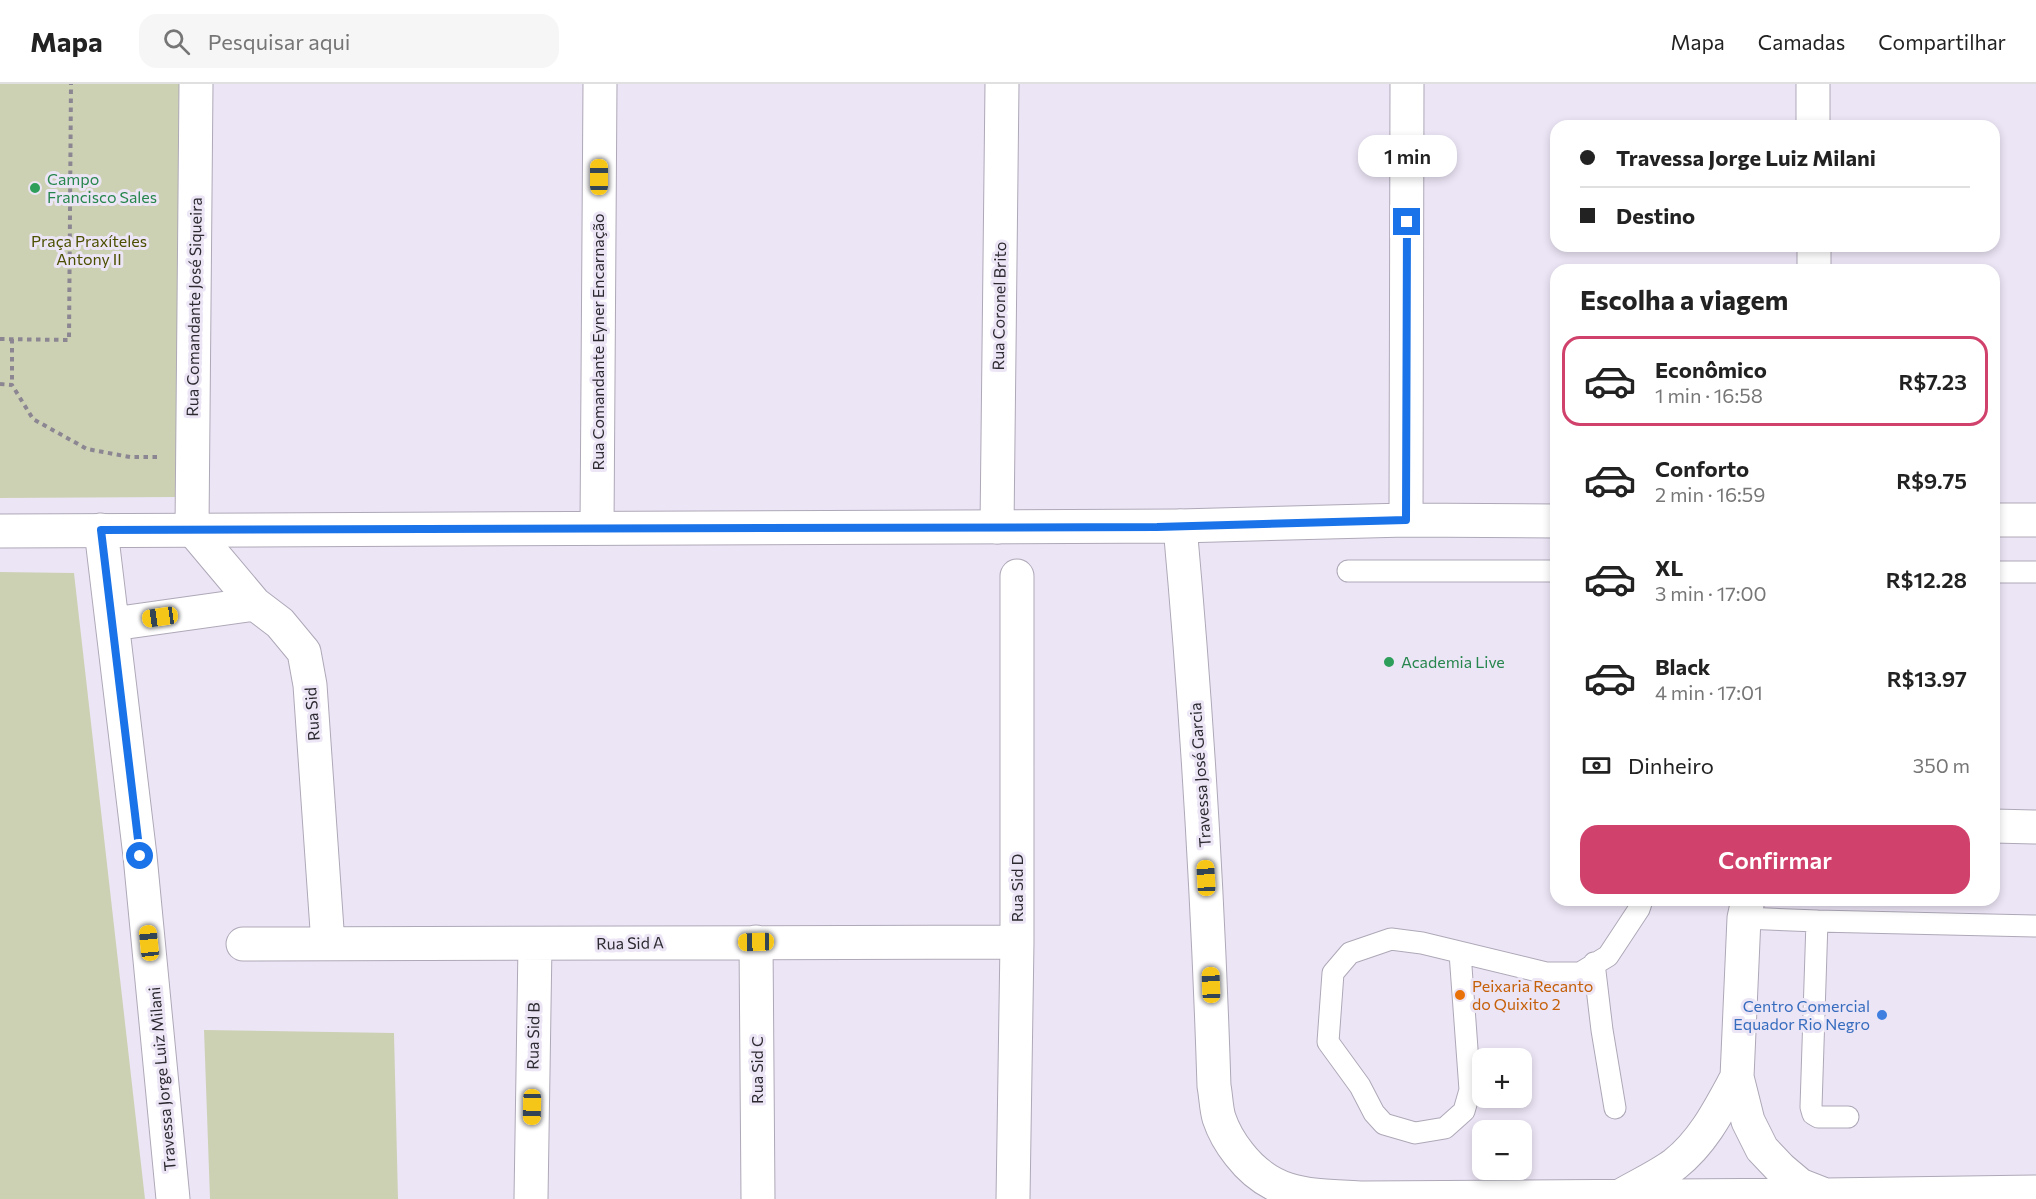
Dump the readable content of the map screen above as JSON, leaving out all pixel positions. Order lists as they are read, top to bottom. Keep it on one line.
{"streets":{"street":["Rua Coronel Brito","Rua Comandante José Siqueira","Rua Comandante Eyner Encarnação","Rua Sid","Travessa José Garcia","Rua Sid D","Rua Sid A","Rua Sid B","Rua Sid C","Travessa Jorge Luiz Milani"]},"crossings":[["Rua Comandante José Siqueira","Rua Sid"],["Rua Sid","Rua Sid A"],["Rua Sid D","Rua Sid A"],["Rua Sid A","Rua Sid B"],["Rua Sid A","Rua Sid C"]],"parks":["Praça Praxíteles Antony II"],"places":["Campo Francisco Sales","Academia Live","Peixaria Recanto do Quixito 2","Centro Comercial Equador Rio Negro"],"page":{"header":"Mapa","search":"Pesquisar aqui","nav":["Mapa","Camadas","Compartilhar"],"banner":["Travessa Jorge Luiz Milani","Destino"],"bubble":"1 min","heading":"Escolha a viagem","list":[{"name":"Econômico","note":"1 min · 16:58","value":"R$7.23"},{"name":"Conforto","note":"2 min · 16:59","value":"R$9.75"},{"name":"XL","note":"3 min · 17:00","value":"R$12.28"},{"name":"Black","note":"4 min · 17:01","value":"R$13.97"}],"pay":["Dinheiro","350 m"],"buttons":"Confirmar","map_buttons":["+","−"]}}
